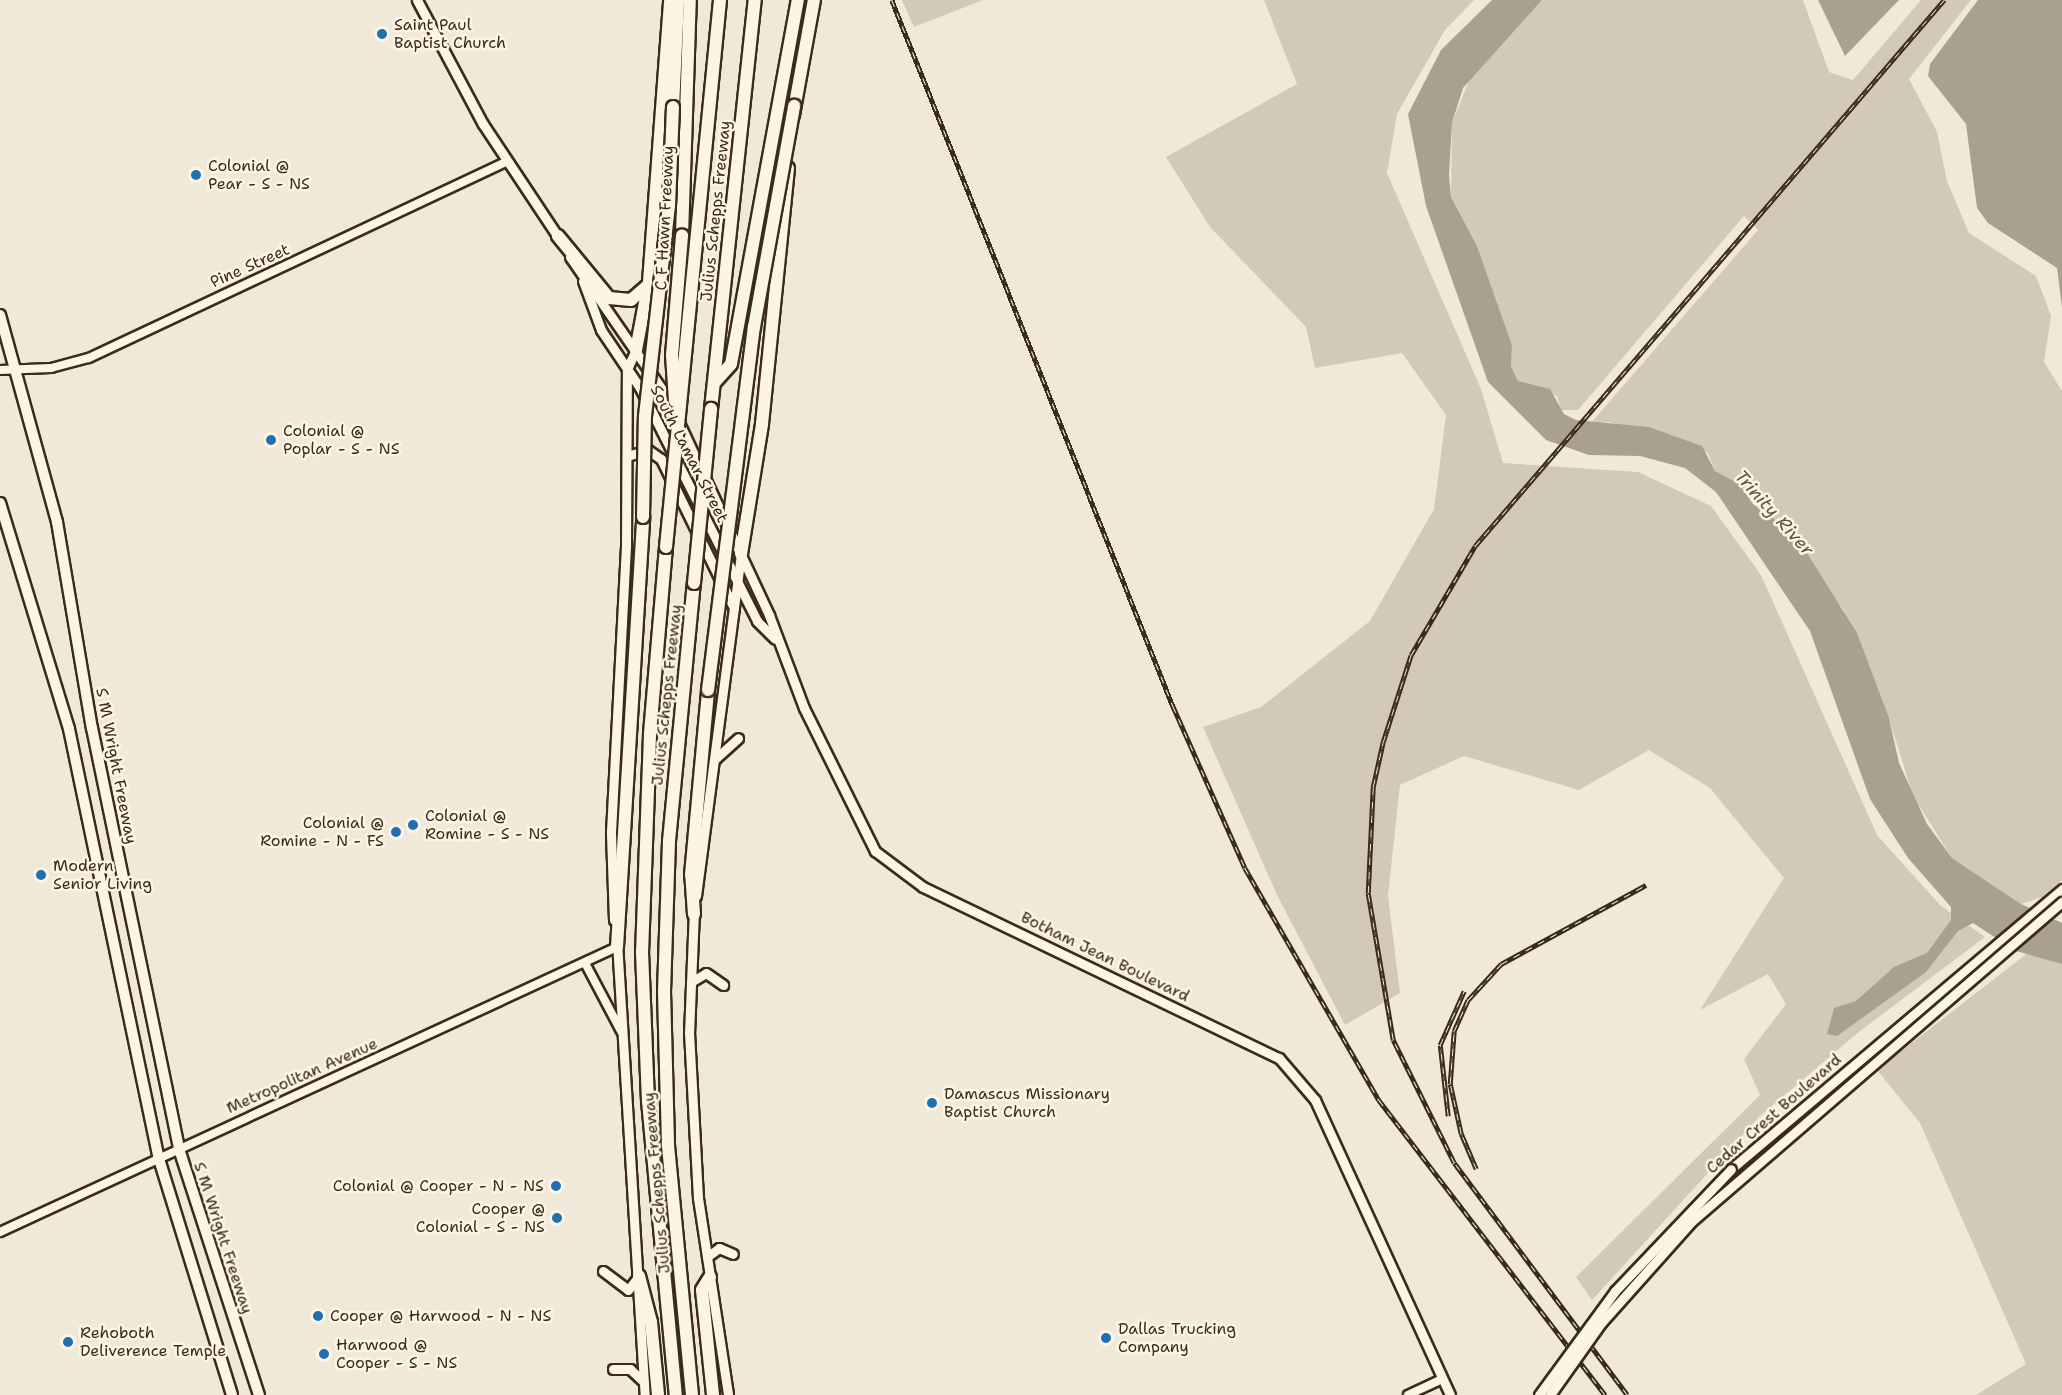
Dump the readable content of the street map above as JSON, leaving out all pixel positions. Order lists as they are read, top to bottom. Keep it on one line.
{"streets":{"highway":["Julius Schepps Freeway","C F Hawn Freeway"],"main road":["South Lamar Street","S M Wright Freeway","Botham Jean Boulevard","Cedar Crest Boulevard"],"street":["Pine Street","Metropolitan Avenue"]},"crossings":[["Julius Schepps Freeway","C F Hawn Freeway"],["Julius Schepps Freeway","South Lamar Street"],["Julius Schepps Freeway","Metropolitan Avenue"],["Pine Street","South Lamar Street"],["Pine Street","S M Wright Freeway"],["South Lamar Street","Botham Jean Boulevard"],["S M Wright Freeway","Metropolitan Avenue"]],"water":["Trinity River"],"places":["Saint Paul Baptist Church","Colonial @ Pear - S - NS","Colonial @ Poplar - S - NS","Colonial @ Romine - S - NS","Colonial @ Romine - N - FS","Modern Senior Living","Damascus Missionary Baptist Church","Colonial @ Cooper - N - NS","Cooper @ Colonial - S - NS","Cooper @ Harwood - N - NS","Dallas Trucking Company","Rehoboth Deliverence Temple","Harwood @ Cooper - S - NS"]}
